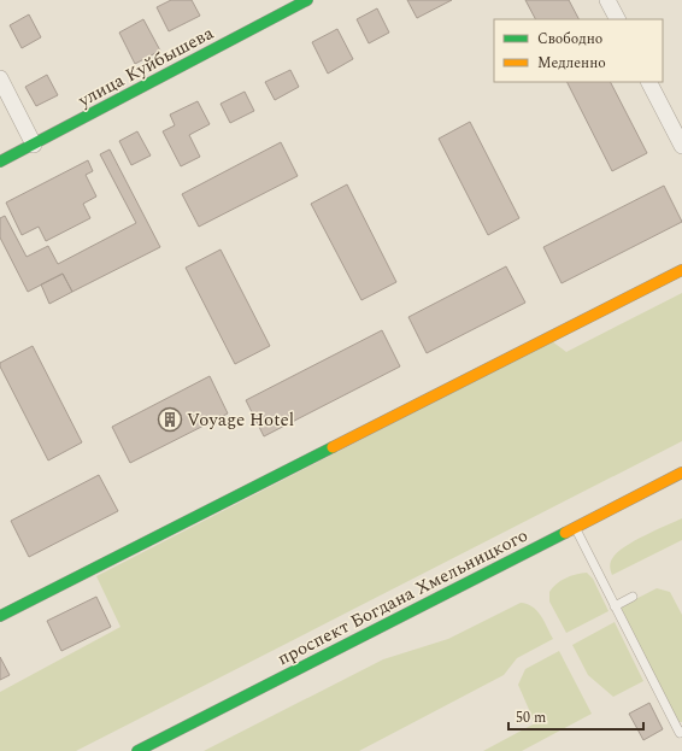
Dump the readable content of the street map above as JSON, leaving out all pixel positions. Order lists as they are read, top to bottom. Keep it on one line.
{"streets":{"street":["улица Куйбышева","проспект Богдана Хмельницкого"]},"places":{"building":["Voyage Hotel"]},"legend":["Свободно","Медленно"],"scale_bar":"50 m"}
